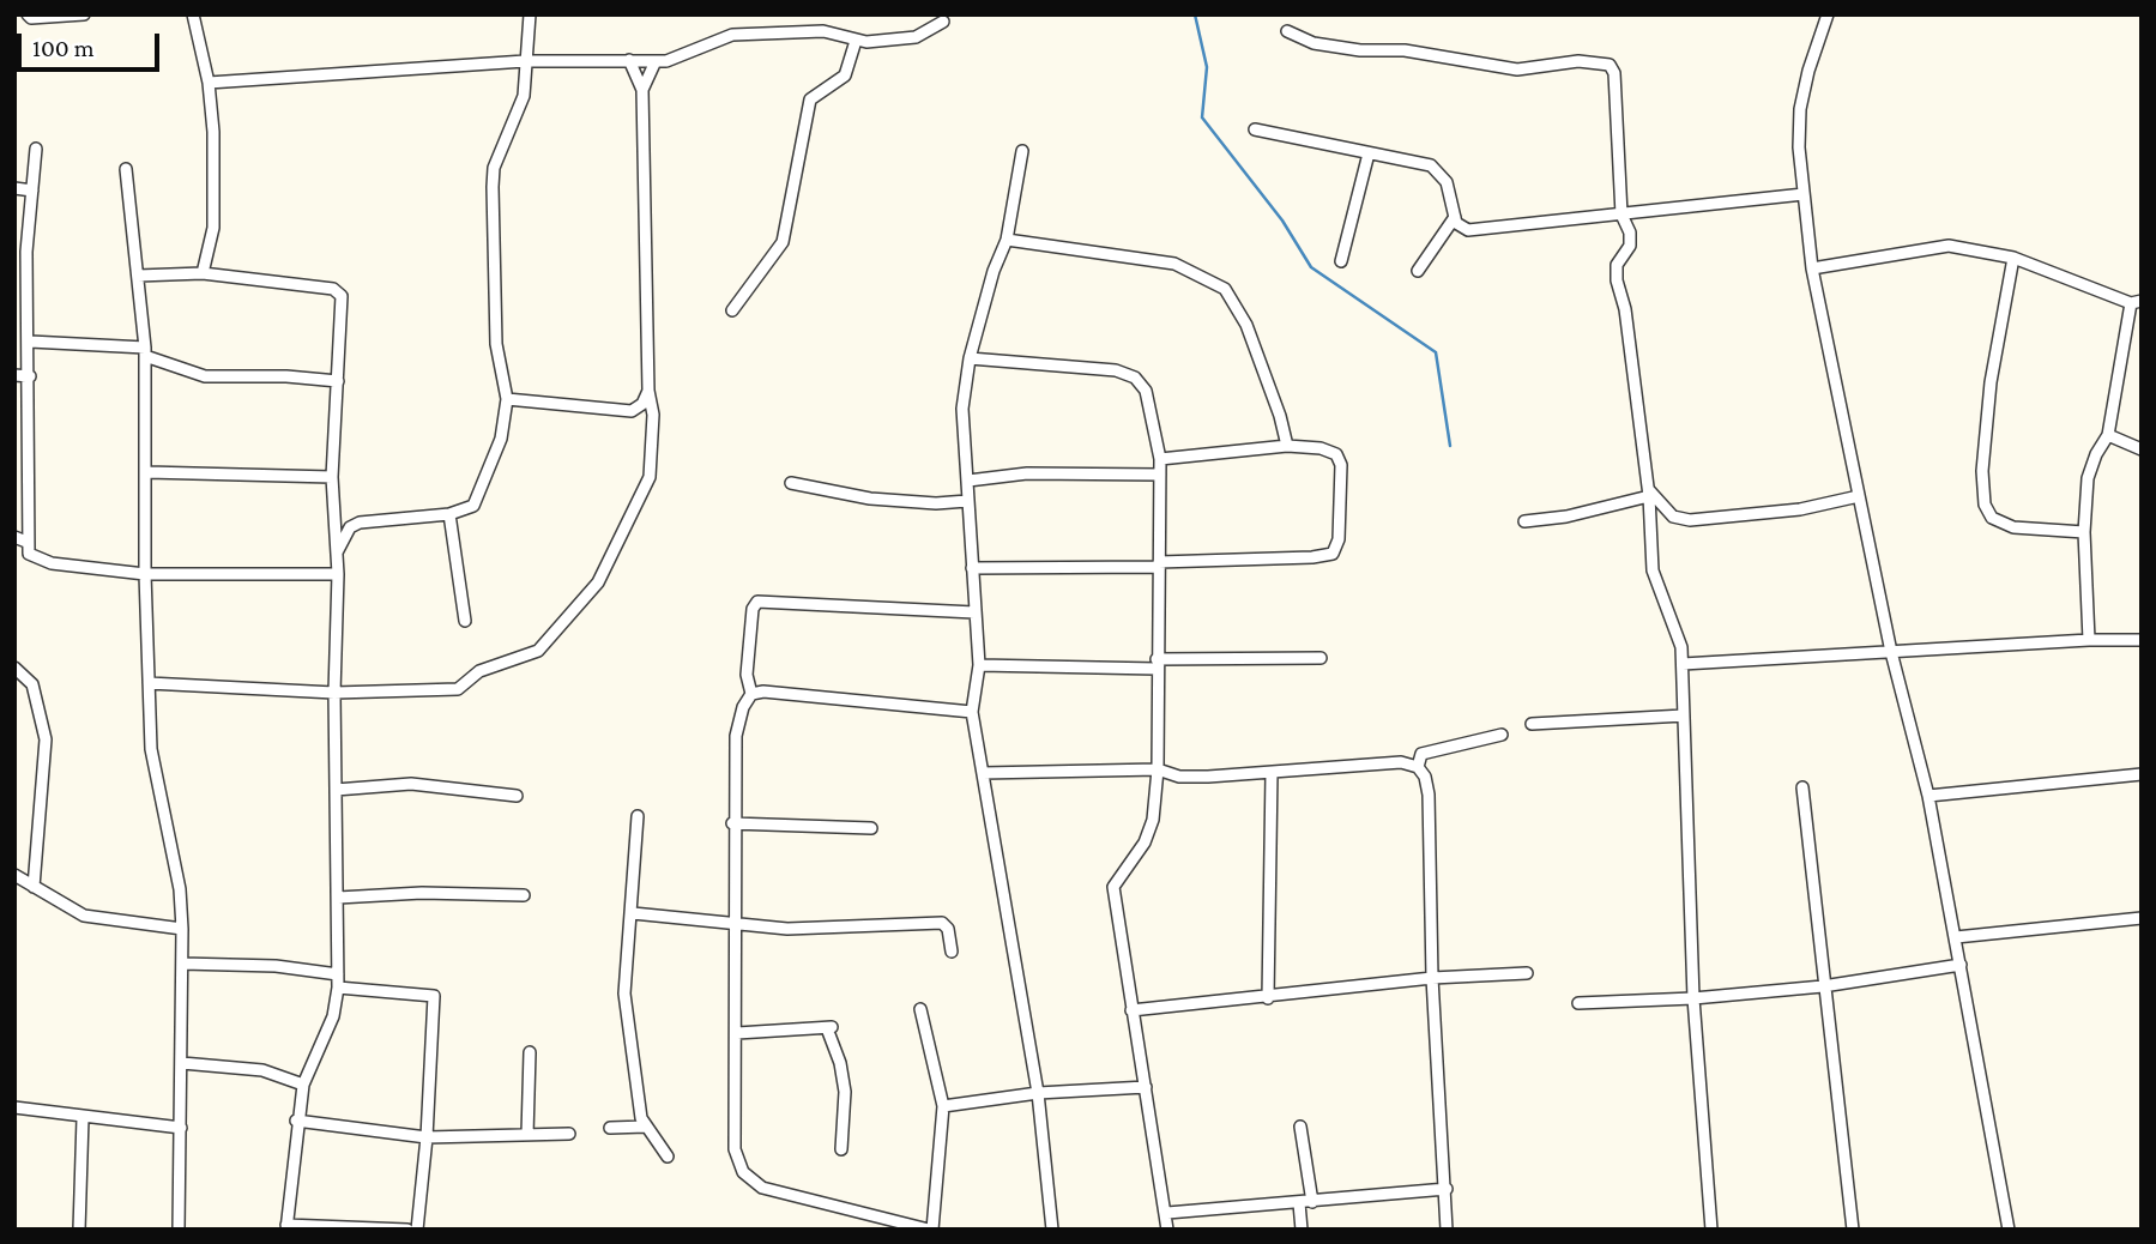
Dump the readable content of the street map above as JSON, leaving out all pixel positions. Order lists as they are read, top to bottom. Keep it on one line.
{"scale_bar":"100 m"}
